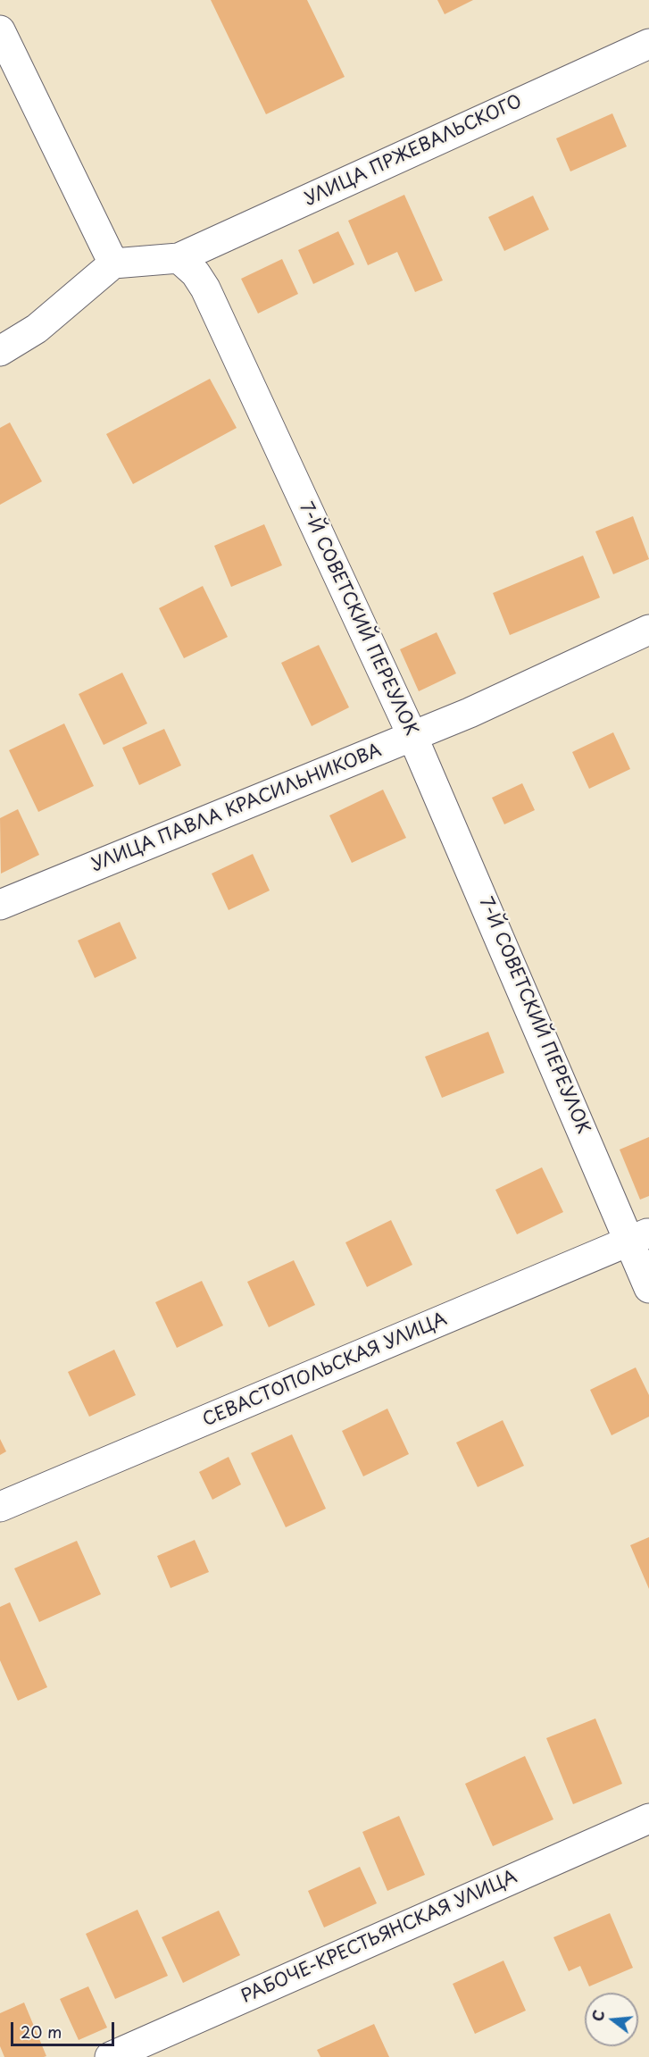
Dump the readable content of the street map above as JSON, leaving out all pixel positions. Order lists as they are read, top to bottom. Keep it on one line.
{"streets":{"street":["УЛИЦА ПРЖЕВАЛЬСКОГО","7-Й СОВЕТСКИЙ ПЕРЕУЛОК","УЛИЦА ПАВЛА КРАСИЛЬНИКОВА","СЕВАСТОПОЛЬСКАЯ УЛИЦА","РАБОЧЕ-КРЕСТЬЯНСКАЯ УЛИЦА"]},"crossings":[["УЛИЦА ПРЖЕВАЛЬСКОГО","7-Й СОВЕТСКИЙ ПЕРЕУЛОК"],["7-Й СОВЕТСКИЙ ПЕРЕУЛОК","УЛИЦА ПАВЛА КРАСИЛЬНИКОВА"],["7-Й СОВЕТСКИЙ ПЕРЕУЛОК","СЕВАСТОПОЛЬСКАЯ УЛИЦА"]],"scale_bar":"20 m","north":"left"}
